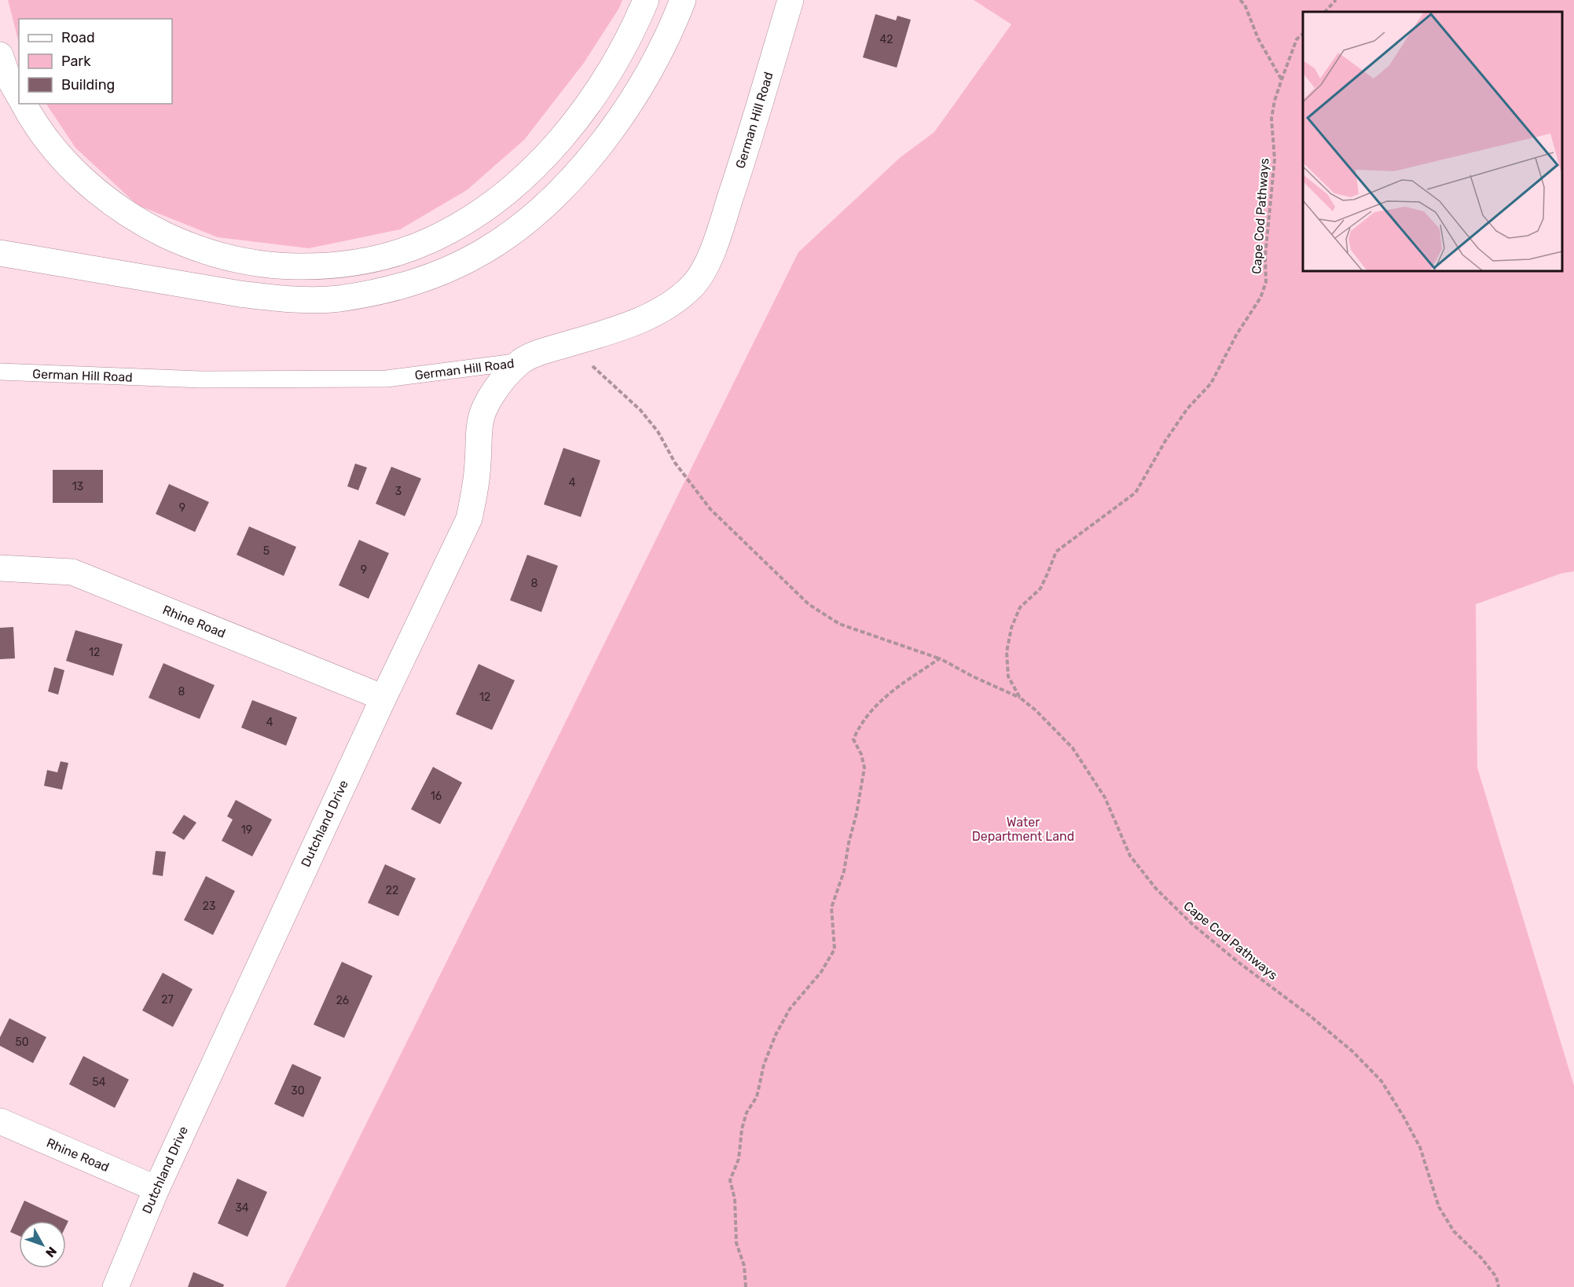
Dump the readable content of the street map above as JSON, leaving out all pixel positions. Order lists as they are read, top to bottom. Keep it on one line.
{"streets":{"main road":["German Hill Road","Rhine Road","Dutchland Drive"],"path":["Cape Cod Pathways"]},"crossings":[["German Hill Road","Dutchland Drive"],["Rhine Road","Dutchland Drive"]],"parks":["Water Department Land"],"house_numbers":["42","4","13","3","9","5","9","8","12","8","12","4","16","19","22","23","27","26","50","54","30","34"],"legend":["Road","Park","Building"],"north":"bottom right"}
